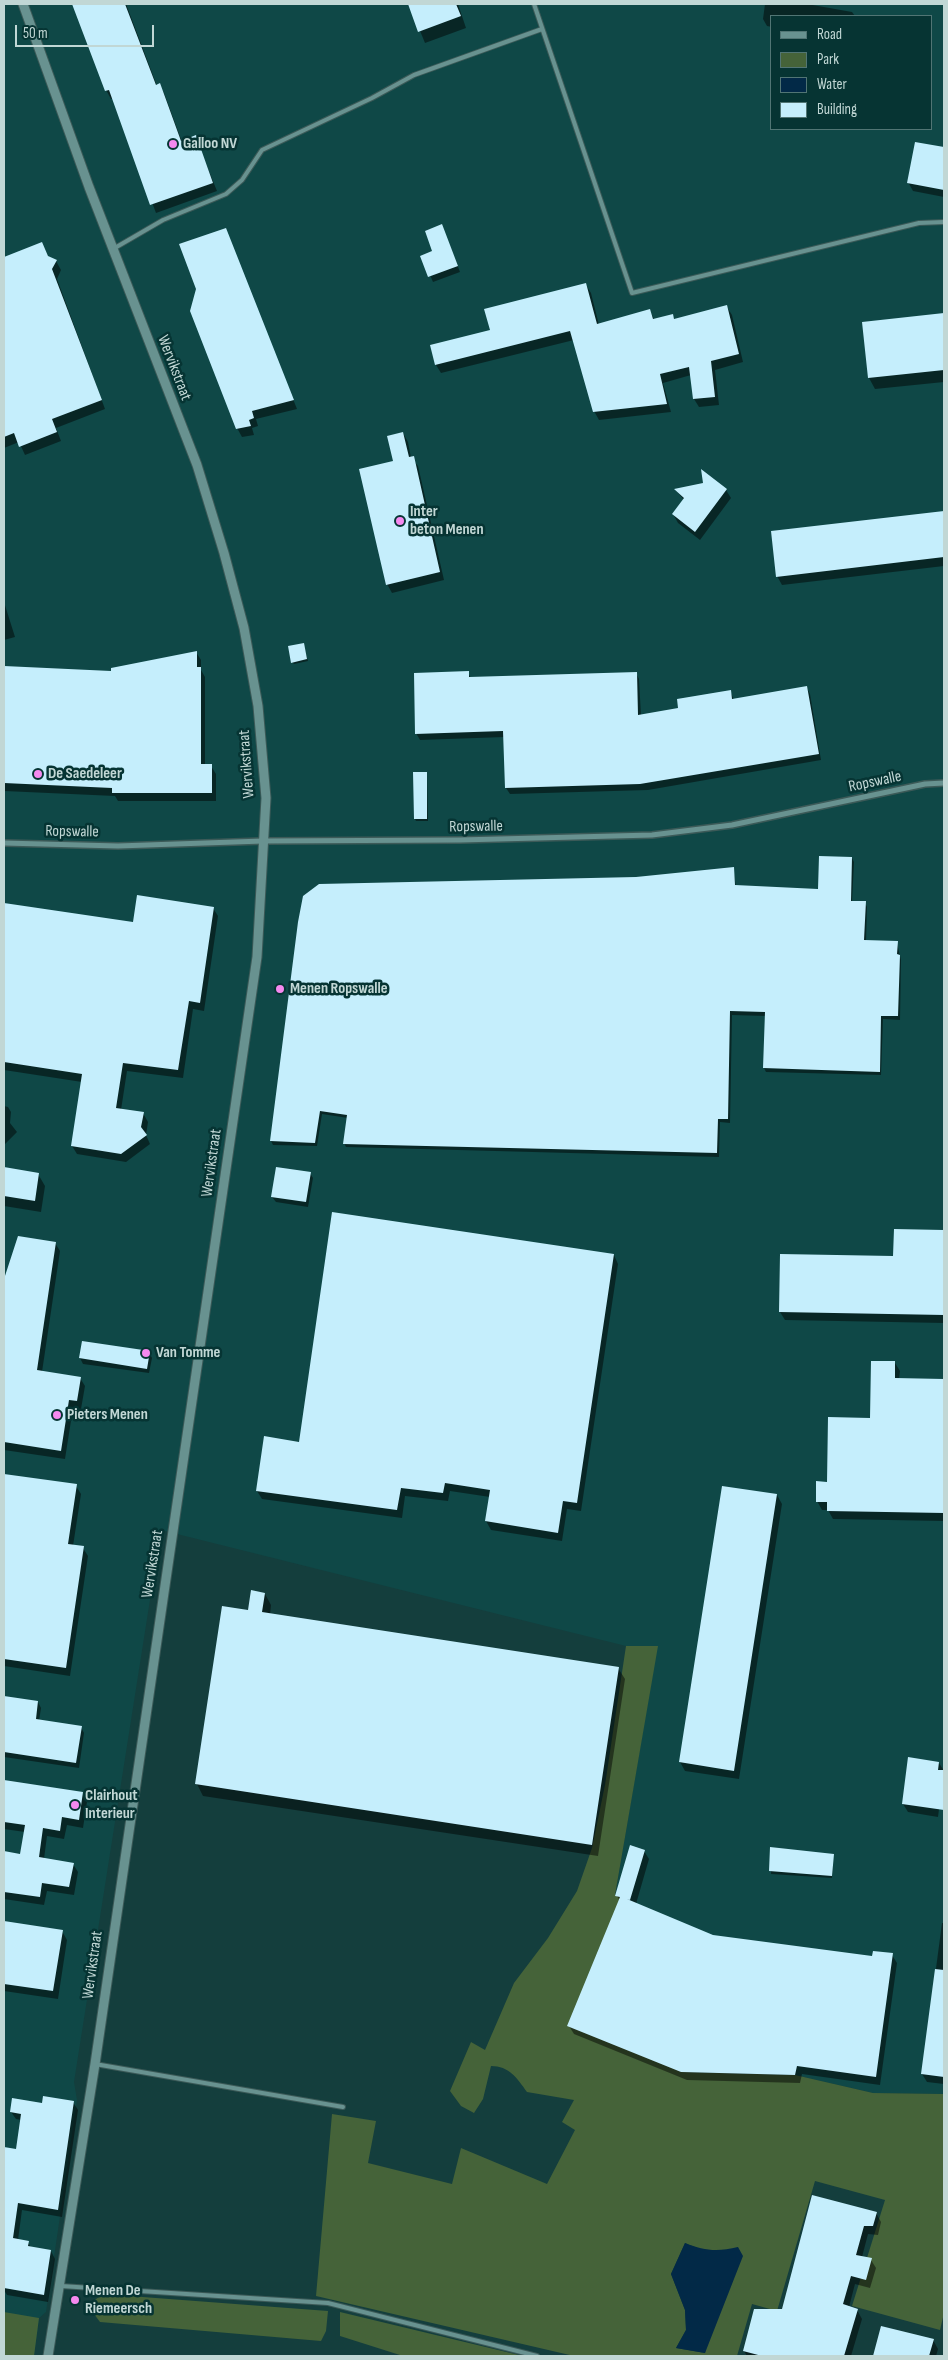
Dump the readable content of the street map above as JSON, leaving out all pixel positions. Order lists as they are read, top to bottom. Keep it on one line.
{"streets":{"street":["Wervikstraat","Ropswalle"]},"crossings":[["Wervikstraat","Ropswalle"]],"places":["Galloo NV","Inter beton Menen","De Saedeleer","Menen Ropswalle","Van Tomme","Pieters Menen","Clairhout Interieur","Menen De Riemeersch"],"legend":["Road","Park","Water","Building"],"scale_bar":"50 m"}
